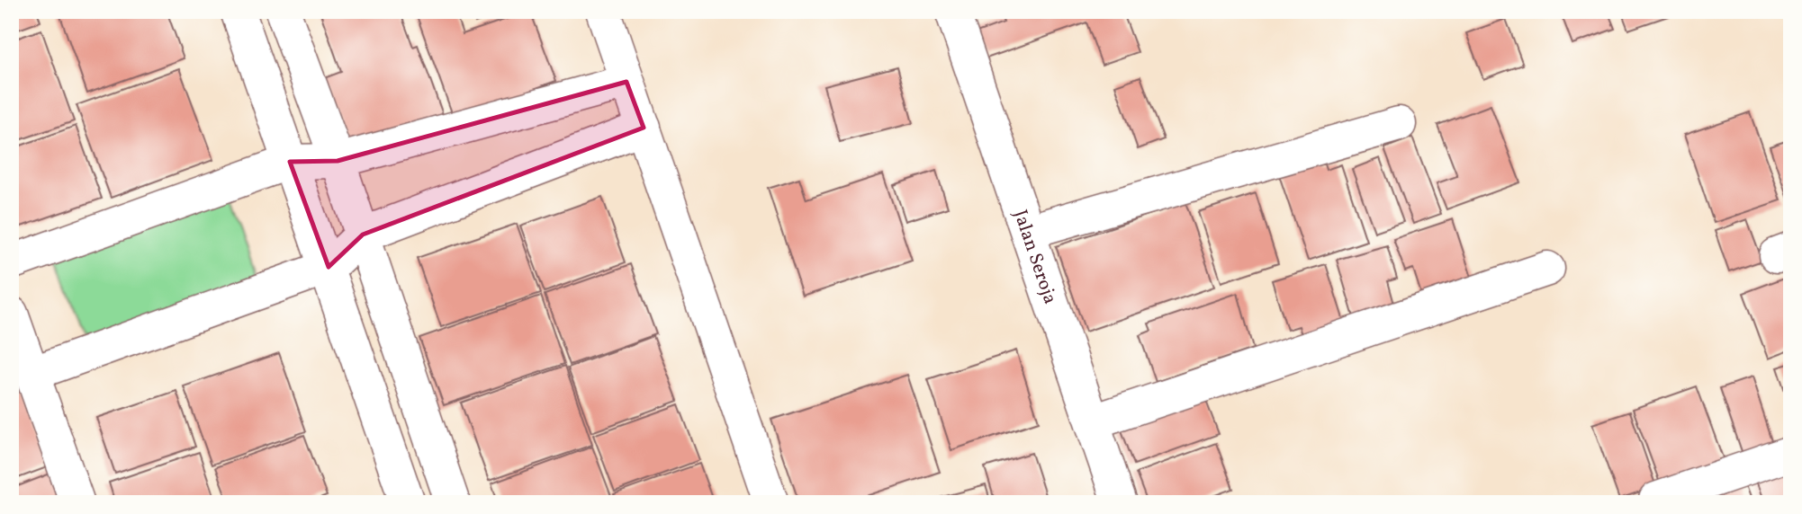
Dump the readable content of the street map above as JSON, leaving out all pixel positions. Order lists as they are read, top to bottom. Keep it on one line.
{"streets":{"street":["Jalan Seroja"]}}
